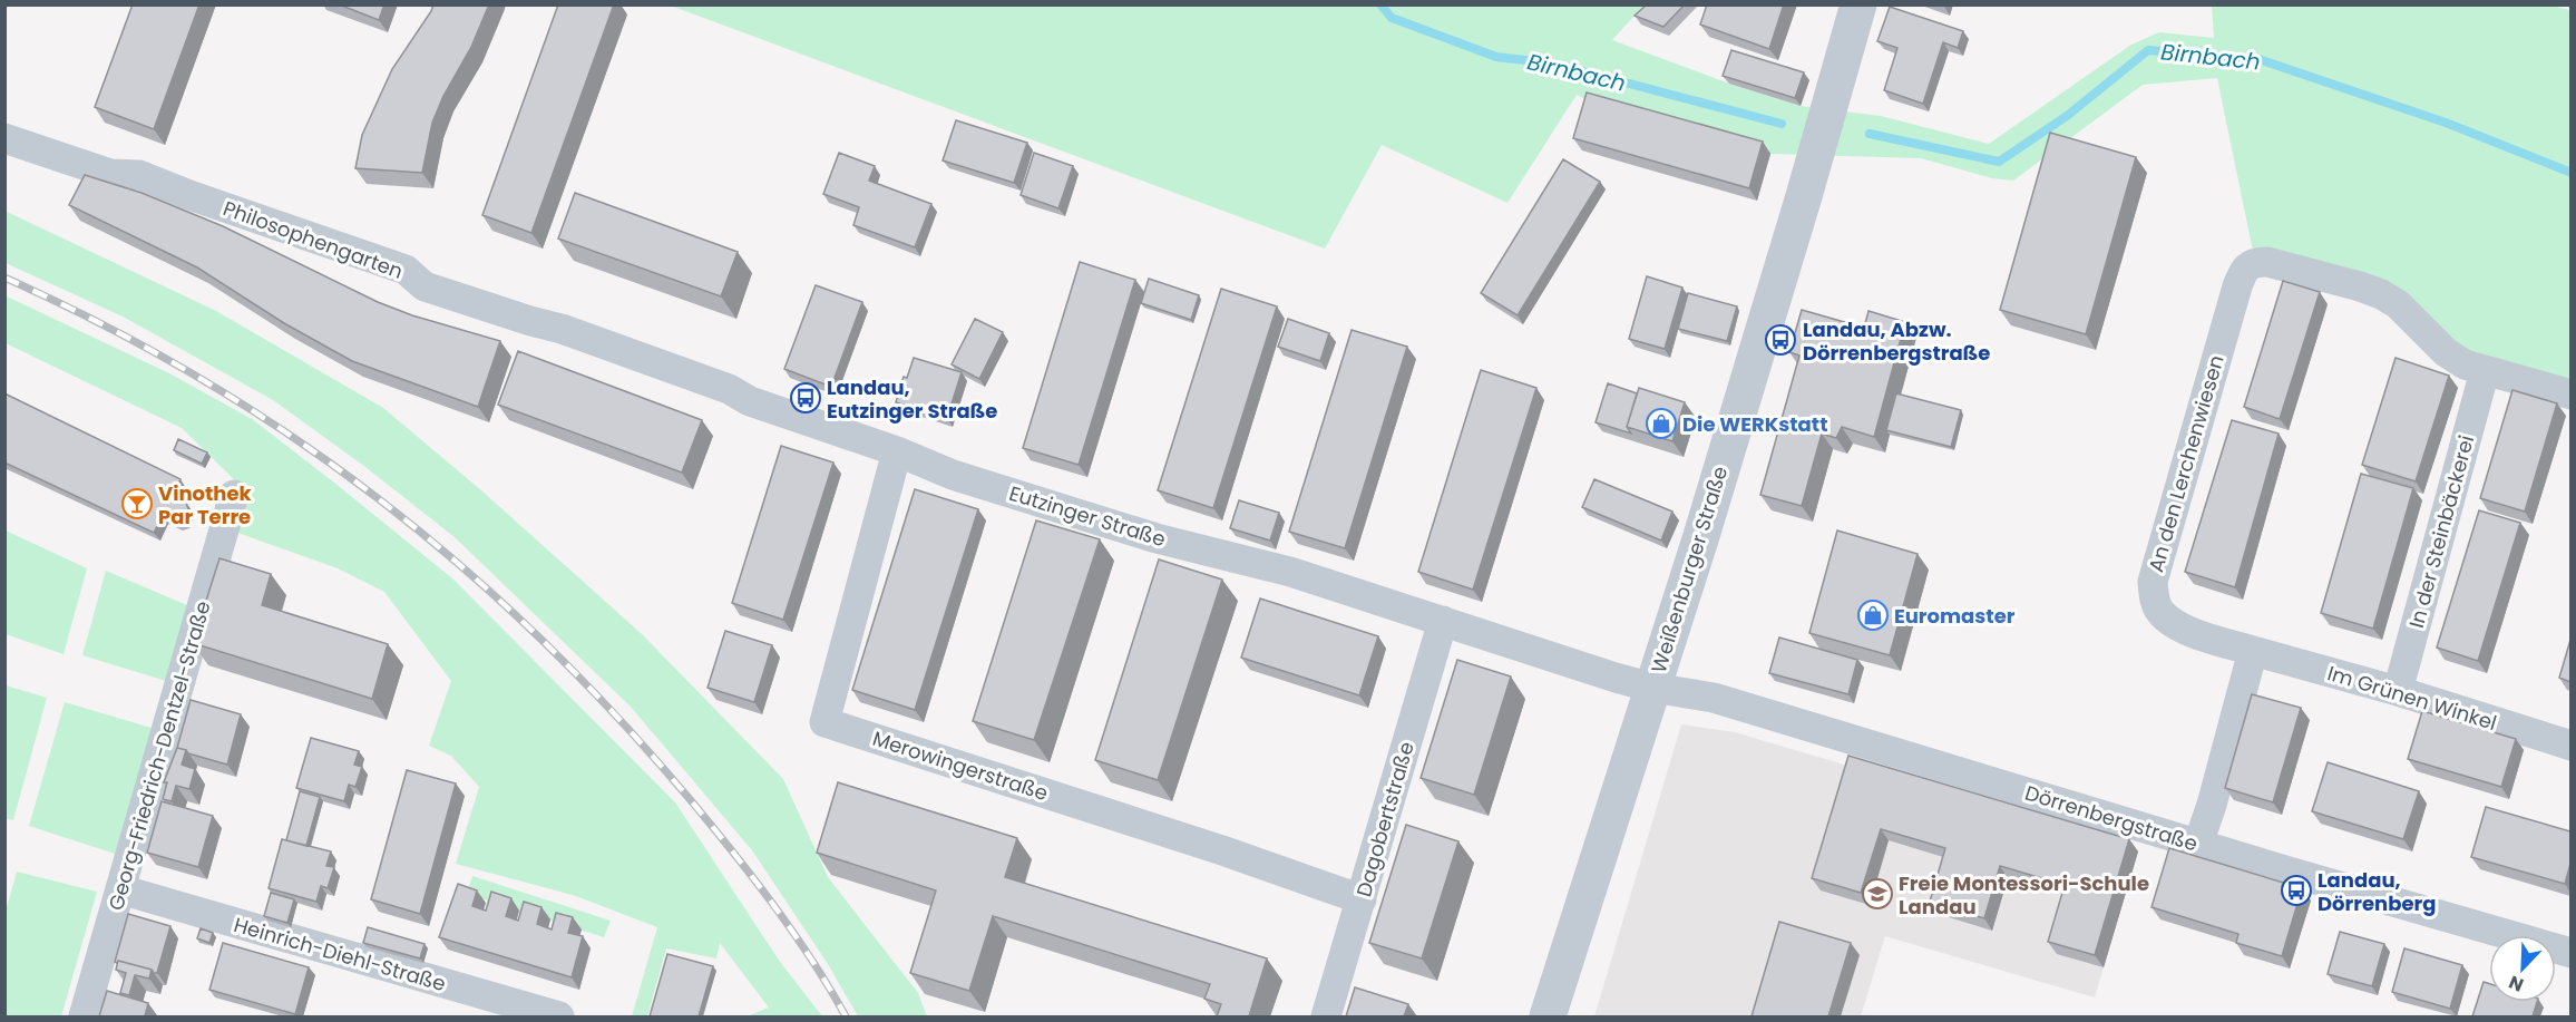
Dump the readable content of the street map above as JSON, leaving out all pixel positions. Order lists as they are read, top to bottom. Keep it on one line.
{"streets":{"street":["Philosophengarten","An den Lerchenwiesen","Eutzinger Straße","In der Steinbäckerei","Weißenburger Straße","Im Grünen Winkel","Georg-Friedrich-Dentzel-Straße","Merowingerstraße","Dörrenbergstraße","Dagobertstraße","Heinrich-Diehl-Straße"]},"crossings":[["Philosophengarten","Eutzinger Straße"],["An den Lerchenwiesen","In der Steinbäckerei"],["An den Lerchenwiesen","Im Grünen Winkel"],["Eutzinger Straße","Weißenburger Straße"],["Eutzinger Straße","Merowingerstraße"],["Eutzinger Straße","Dörrenbergstraße"],["Eutzinger Straße","Dagobertstraße"],["In der Steinbäckerei","Im Grünen Winkel"],["Weißenburger Straße","Dörrenbergstraße"],["Georg-Friedrich-Dentzel-Straße","Heinrich-Diehl-Straße"],["Merowingerstraße","Dagobertstraße"]],"water":["Birnbach"],"places":{"bus stop":["Landau, Abzw. Dörrenbergstraße","Landau, Eutzinger Straße","Landau, Dörrenberg"],"shop":["Die WERKstatt","Euromaster"],"bar":["Vinothek Par Terre"],"school or university":["Freie Montessori-Schule Landau"]},"north":"bottom left"}
